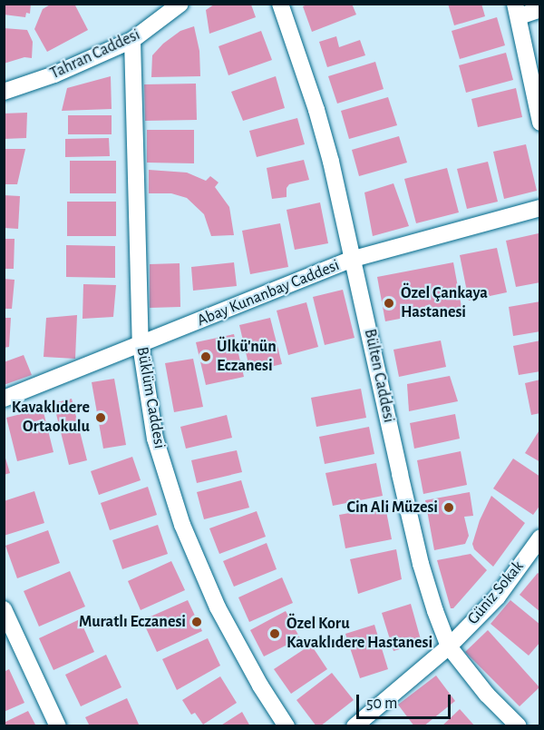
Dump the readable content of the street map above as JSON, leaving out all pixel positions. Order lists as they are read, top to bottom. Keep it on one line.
{"streets":{"street":["Tahran Caddesi","Abay Kunanbay Caddesi","Bülten Caddesi","Büklüm Caddesi","Güniz Sokak"]},"crossings":[["Tahran Caddesi","Büklüm Caddesi"],["Abay Kunanbay Caddesi","Bülten Caddesi"],["Abay Kunanbay Caddesi","Büklüm Caddesi"],["Bülten Caddesi","Güniz Sokak"]],"places":["Özel Çankaya Hastanesi","Ülkü'nün Eczanesi","Kavaklıdere Ortaokulu","Cin Ali Müzesi","Muratlı Eczanesi","Özel Koru Kavaklıdere Hastanesi"],"scale_bar":"50 m"}
